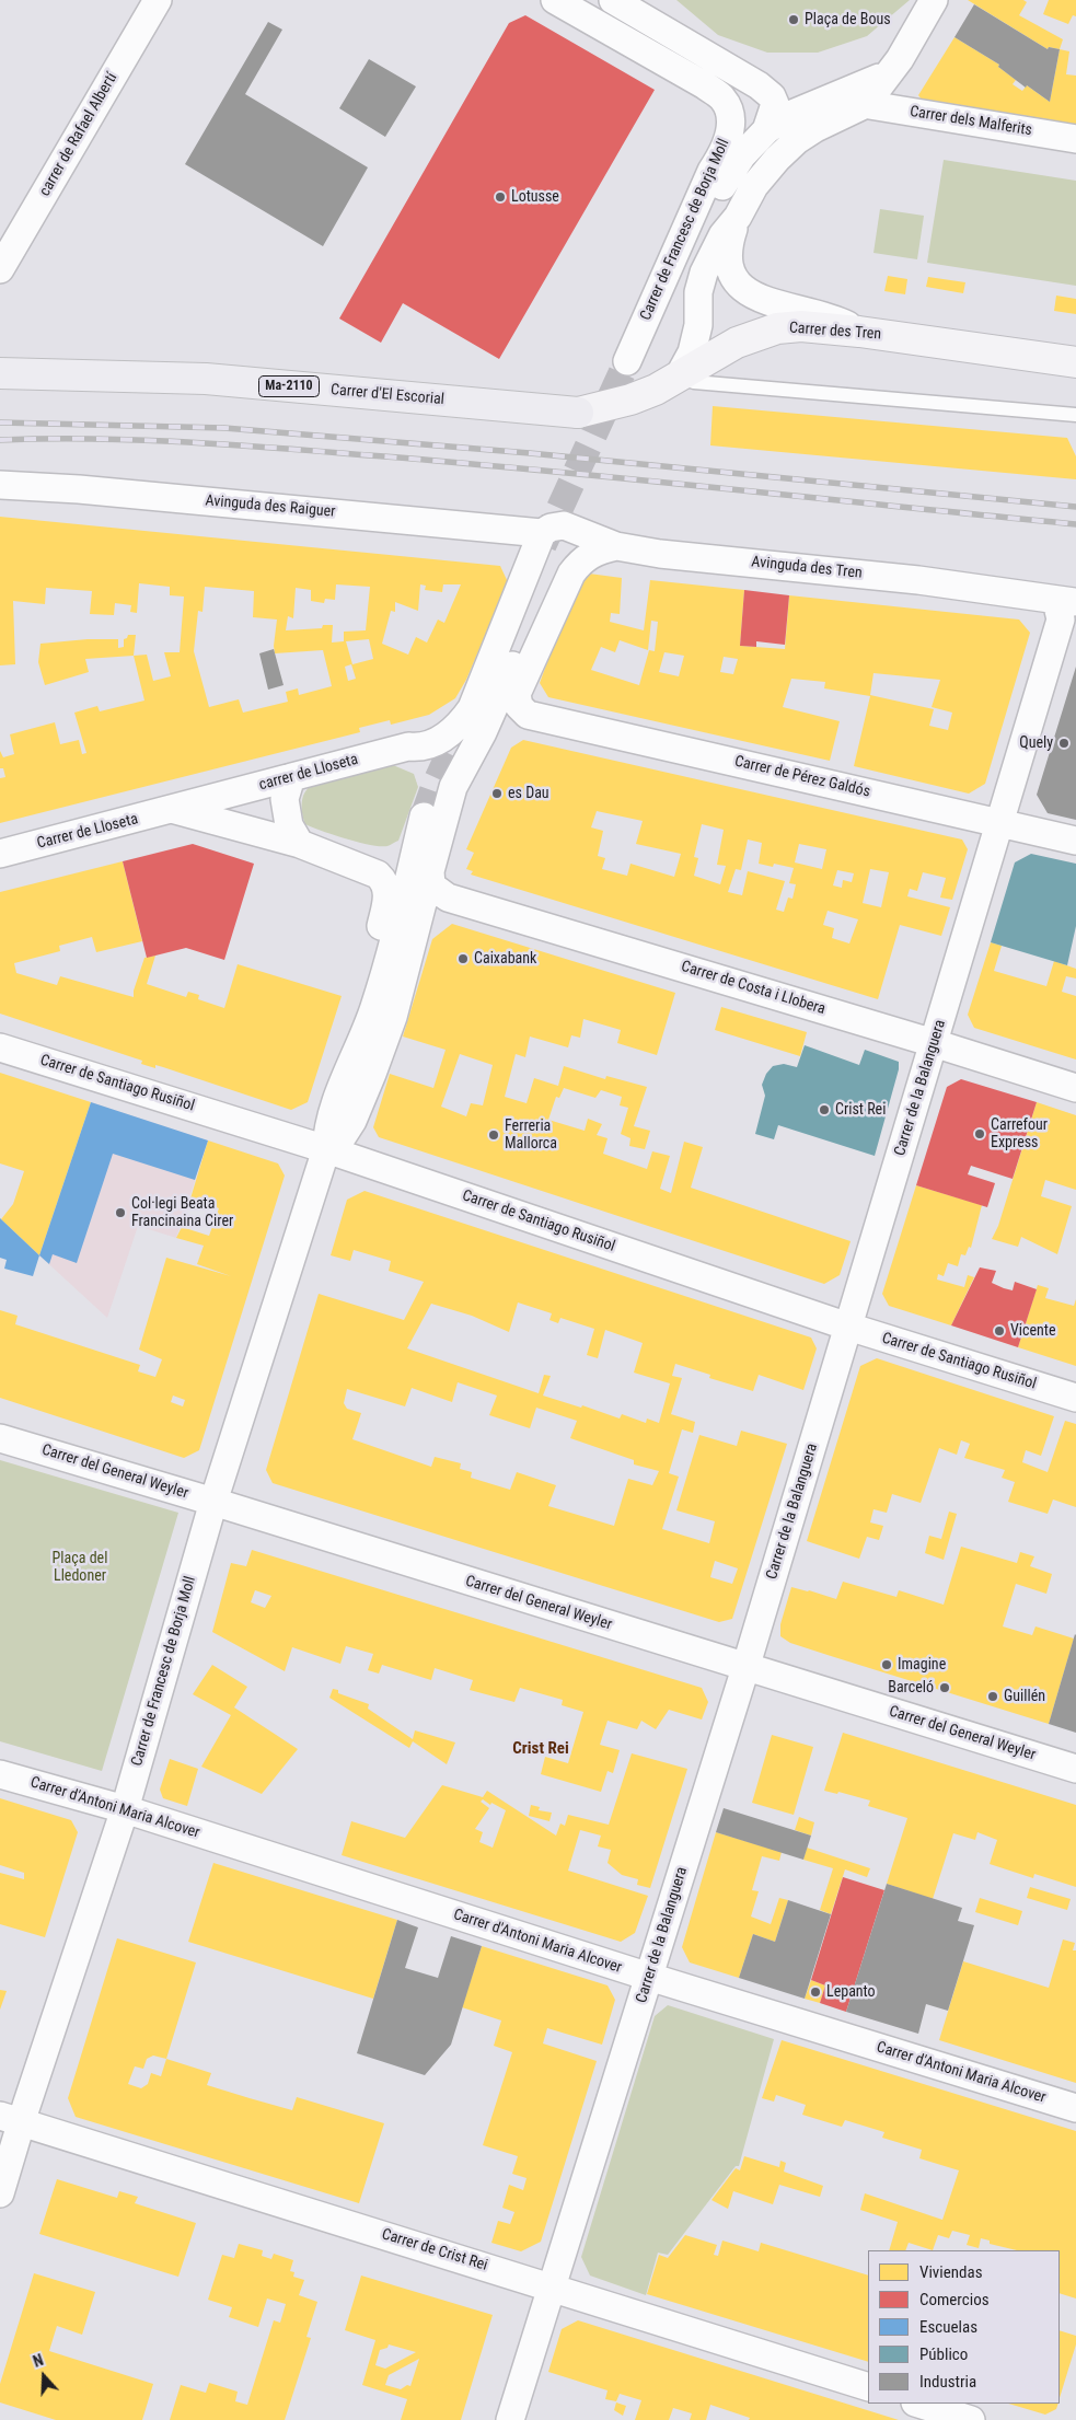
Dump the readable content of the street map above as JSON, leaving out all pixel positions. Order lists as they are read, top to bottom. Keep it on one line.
{"streets":{"main road":["Carrer des Tren","Ma-2110","Carrer d'El Escorial"],"street":["Carrer dels Malferits","carrer de Rafael Albertí","Carrer de Francesc de Borja Moll","Avinguda des Raiguer","Avinguda des Tren","carrer de Lloseta","Carrer de Pérez Galdós","Carrer de Lloseta","Carrer de Costa i Llobera","Carrer de Santiago Rusiñol","Carrer de la Balanguera","Carrer del General Weyler","Carrer d'Antoni Maria Alcover","Carrer de Crist Rei"]},"crossings":[["Carrer de Francesc de Borja Moll","Carrer de Costa i Llobera"],["Carrer de Francesc de Borja Moll","Carrer de Santiago Rusiñol"],["Carrer de Francesc de Borja Moll","Carrer del General Weyler"],["Carrer de Francesc de Borja Moll","Carrer d'Antoni Maria Alcover"],["Carrer de Francesc de Borja Moll","Carrer de Crist Rei"],["Carrer des Tren","Carrer d'El Escorial"],["Avinguda des Raiguer","Avinguda des Tren"],["Avinguda des Tren","Carrer de Pérez Galdós"],["Avinguda des Tren","Carrer de la Balanguera"],["carrer de Lloseta","Carrer de Lloseta"],["Carrer de Pérez Galdós","Carrer de la Balanguera"],["Carrer de Costa i Llobera","Carrer de la Balanguera"],["Carrer de Santiago Rusiñol","Carrer de la Balanguera"],["Carrer de la Balanguera","Carrer del General Weyler"],["Carrer de la Balanguera","Carrer d'Antoni Maria Alcover"],["Carrer de la Balanguera","Carrer de Crist Rei"]],"districts":["Crist Rei"],"parks":["Plaça del Lledoner"],"places":["Plaça de Bous","Lotusse","Quely","es Dau","Caixabank","Crist Rei","Carrefour Express","Ferreria Mallorca","Col·legi Beata Francinaina Cirer","Vicente","Imagine","Barceló","Guillén","Lepanto"],"legend":["Viviendas","Comercios","Escuelas","Público","Industria"],"north":"top"}
